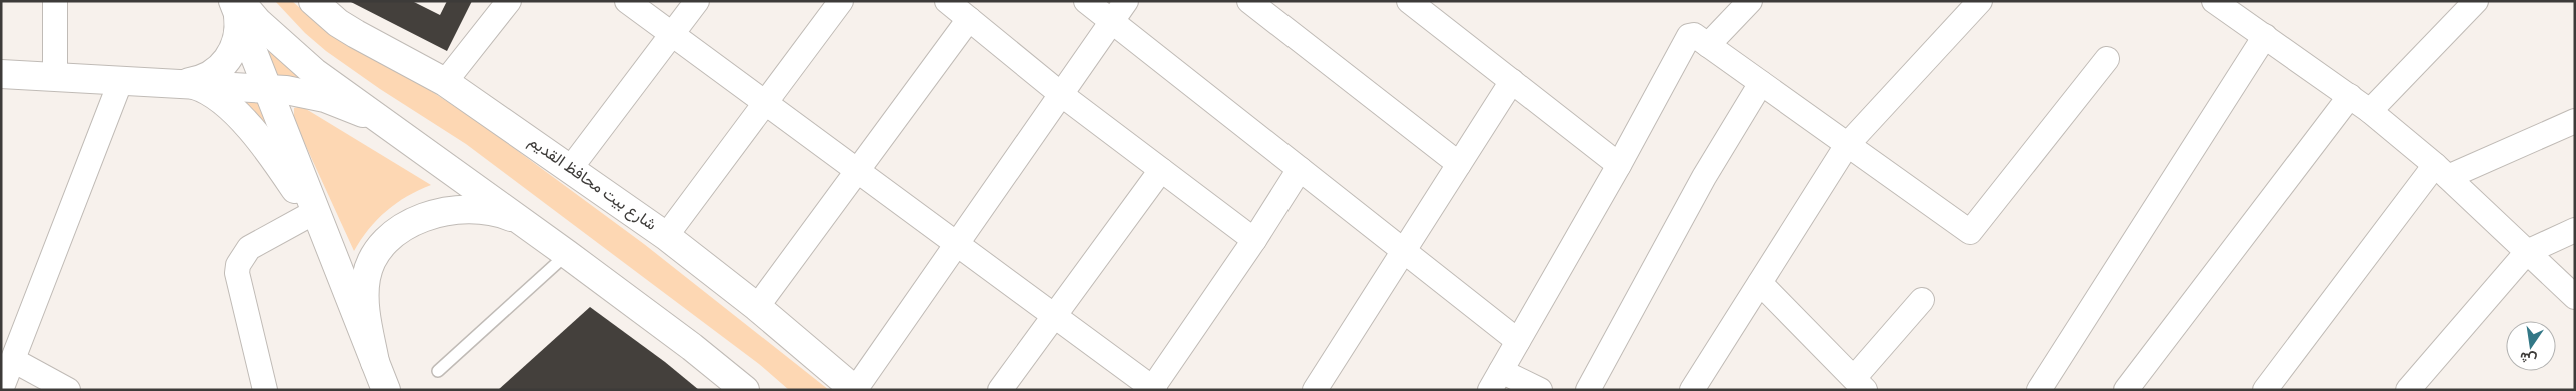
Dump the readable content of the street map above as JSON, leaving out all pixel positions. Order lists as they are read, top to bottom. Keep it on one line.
{"streets":{"main road":["شارع بيت محافظ القديم"]},"north":"bottom"}
